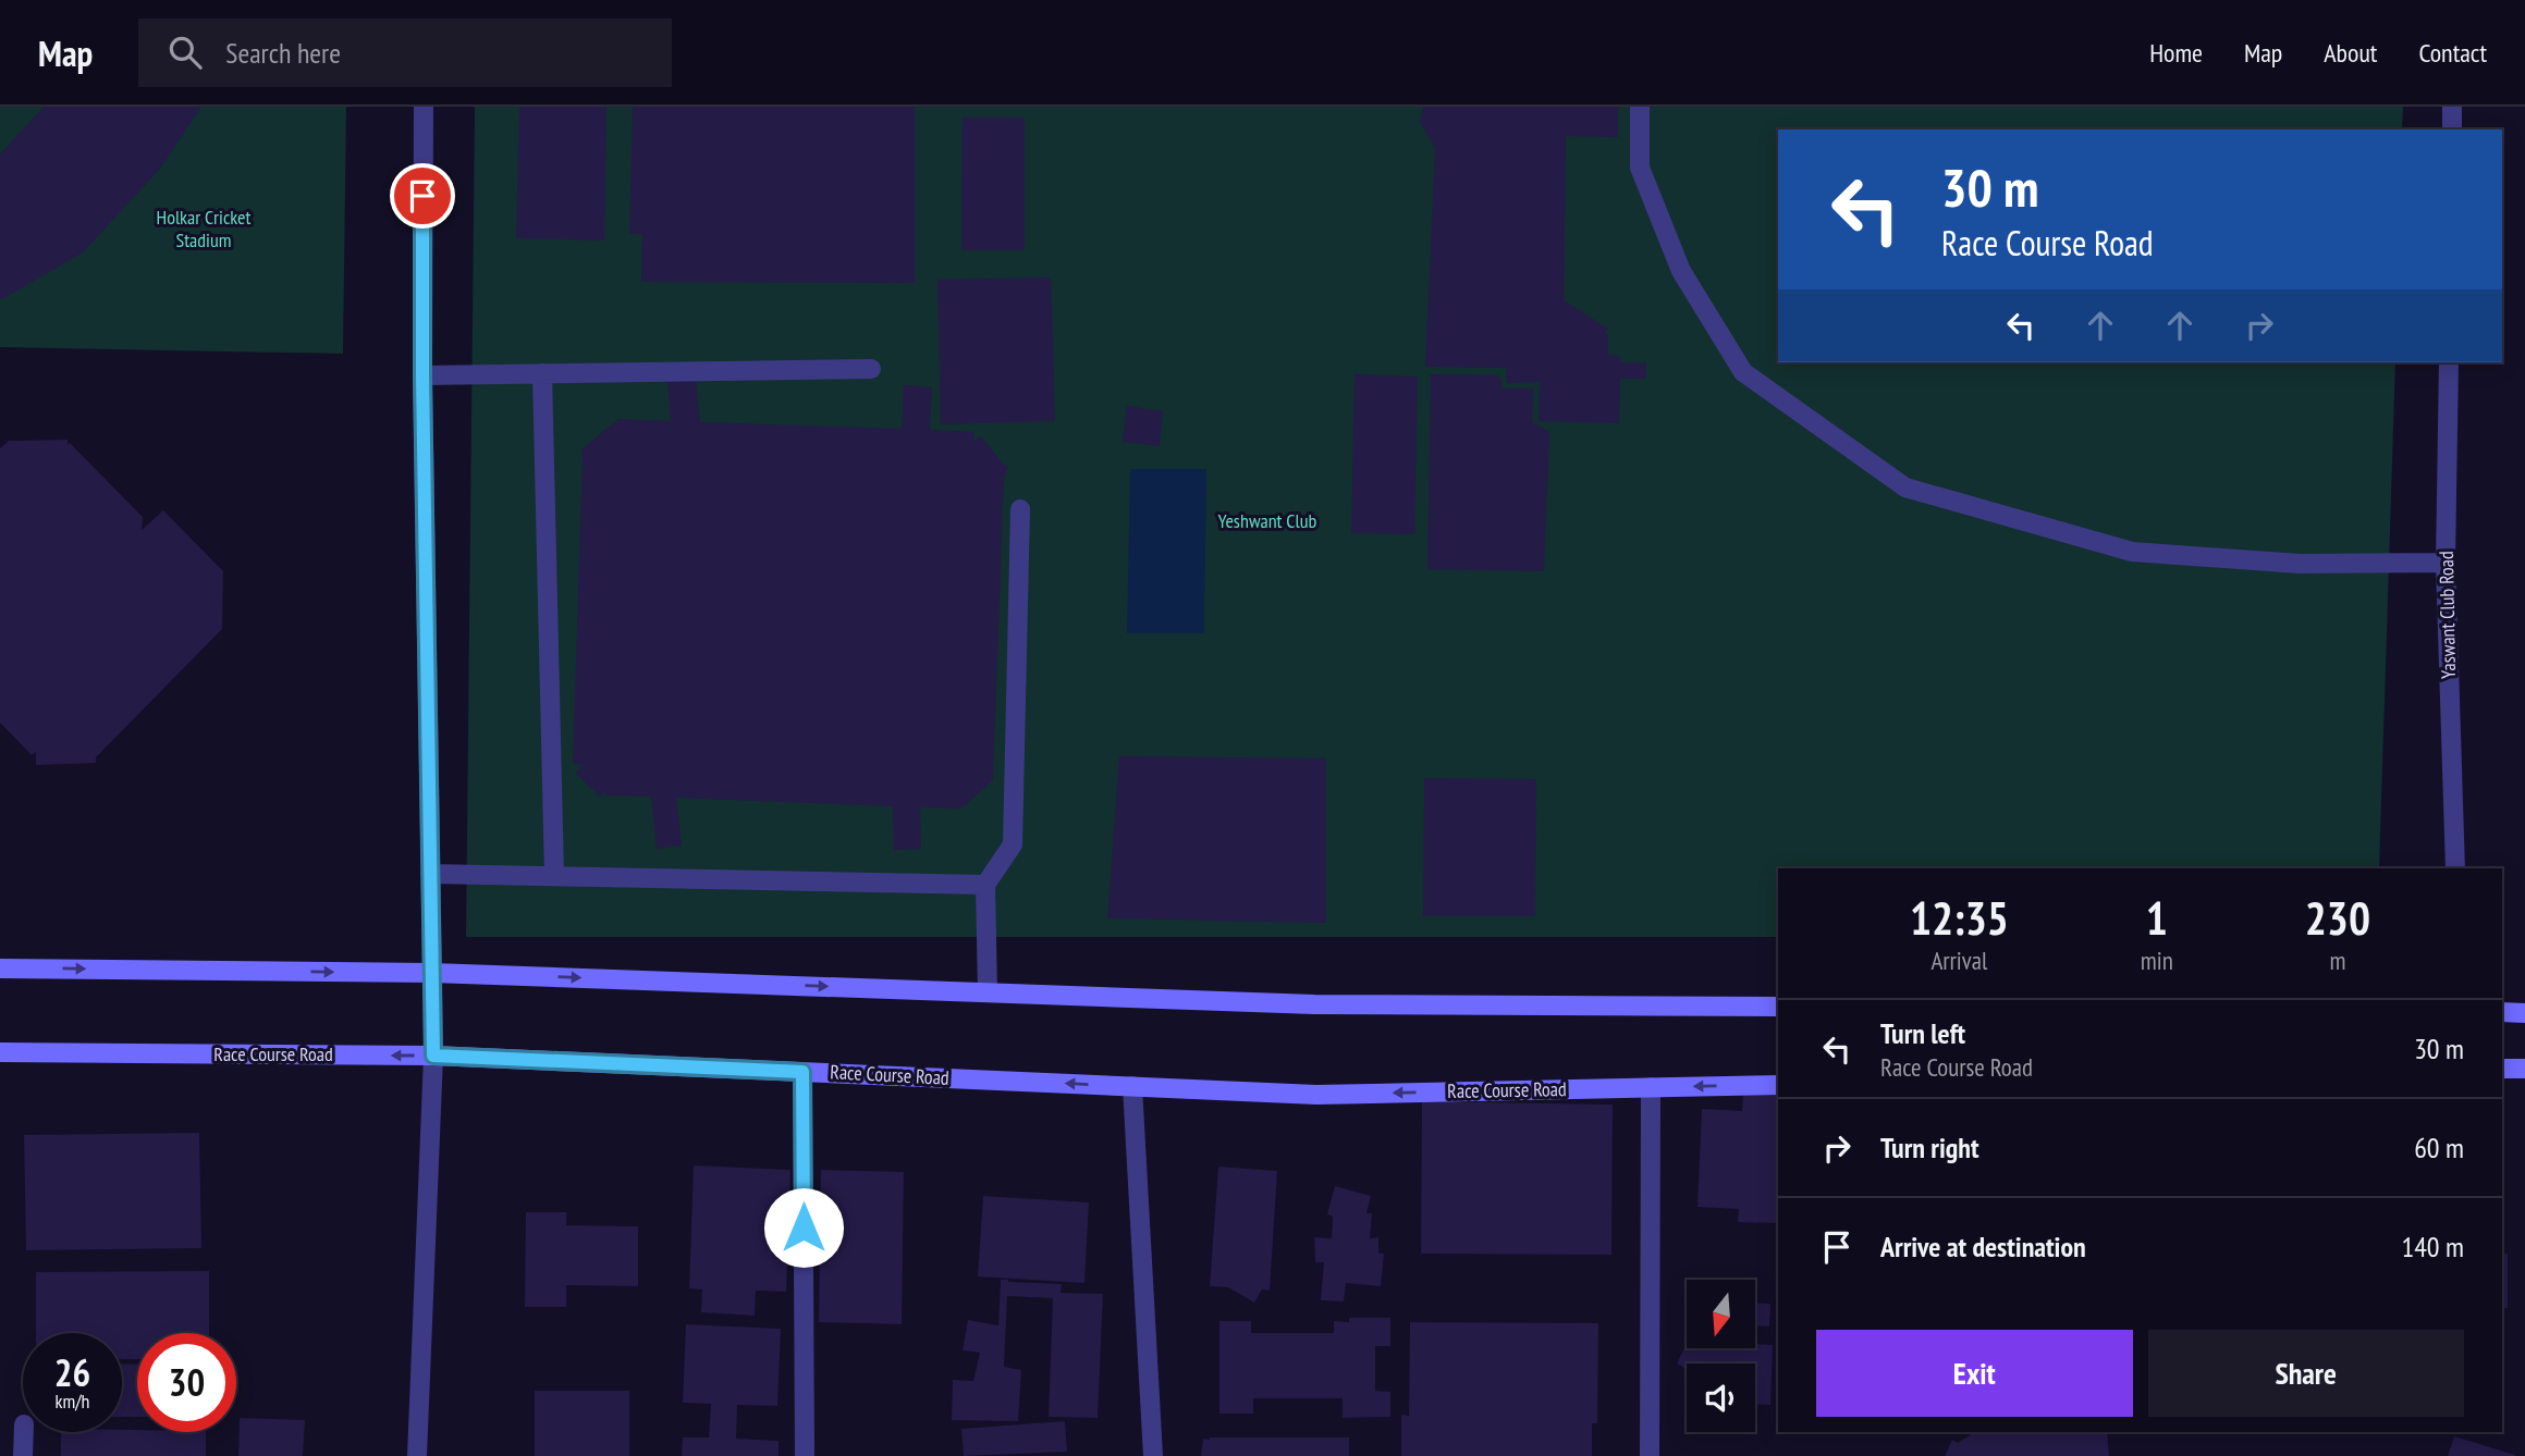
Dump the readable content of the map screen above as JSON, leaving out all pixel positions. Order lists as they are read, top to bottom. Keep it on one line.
{"streets":{"main road":["Race Course Road"],"street":["Yaswant Club Road"]},"parks":["Holkar Cricket Stadium","Yeshwant Club"],"north":"bottom","page":{"header":"Map","search":"Search here","nav":["Home","Map","About","Contact"],"turn":["30 m","Race Course Road"],"eta":["12:35","Arrival","1","min","230","m"],"list":[{"name":"Turn left","note":"Race Course Road","value":"30 m"},{"name":"Turn right","value":"60 m"},{"name":"Arrive at destination","value":"140 m"}],"buttons":["Exit","Share"],"speed":"26 km/h","limit":"30"}}
